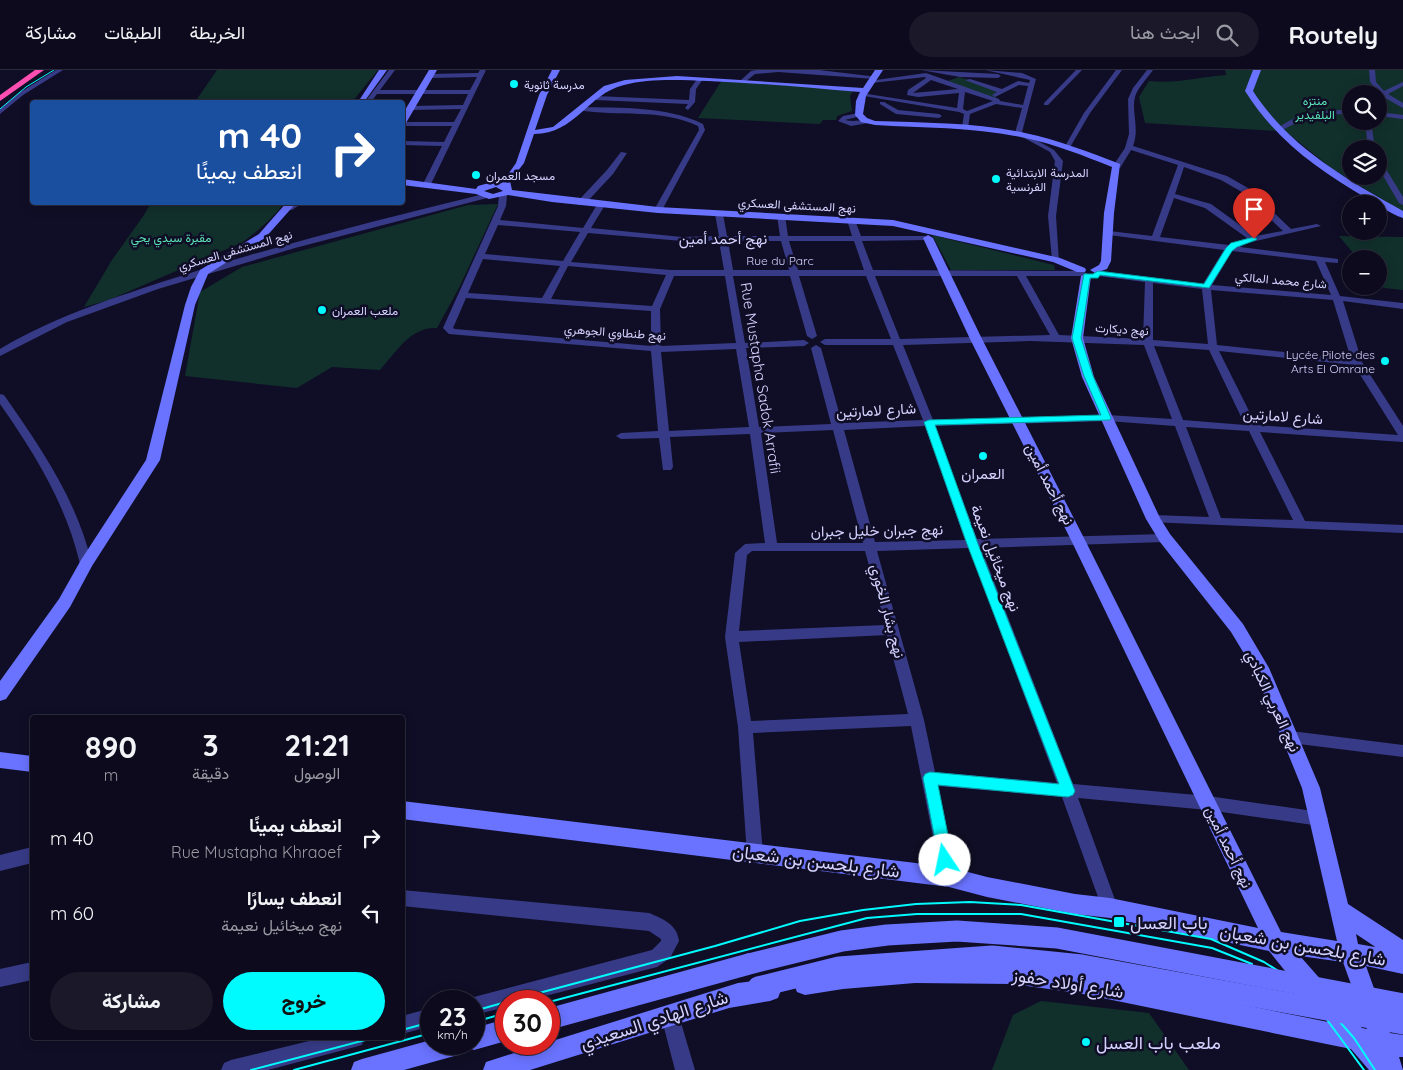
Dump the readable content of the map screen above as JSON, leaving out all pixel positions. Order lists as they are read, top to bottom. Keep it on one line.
{"streets":{"street":["نهج المستشفى العسكري","نهج أحمد أمين","Rue du Parc","شارع محمد المالكي","نهج ديكارت","نهج طنطاوي الجوهري","Rue Mustapha Sadok Arrafii","شارع لامارتين","نهج جبران خليل جبران","نهج ميخائيل نعيمة","نهج بشار الخوري","نهج العربي الكبادي","شارع بلحسن بن شعبان","شارع أولاد حفوز","شارع الهادي السعيدي"]},"crossings":[["نهج المستشفى العسكري","Rue du Parc"],["نهج المستشفى العسكري","شارع محمد المالكي"],["نهج المستشفى العسكري","Rue Mustapha Sadok Arrafii"],["نهج المستشفى العسكري","نهج ميخائيل نعيمة"],["نهج المستشفى العسكري","نهج بشار الخوري"],["نهج المستشفى العسكري","نهج العربي الكبادي"],["نهج أحمد أمين","Rue du Parc"],["نهج أحمد أمين","نهج ديكارت"],["نهج أحمد أمين","Rue Mustapha Sadok Arrafii"],["نهج أحمد أمين","شارع لامارتين"],["نهج أحمد أمين","نهج جبران خليل جبران"],["نهج أحمد أمين","نهج ميخائيل نعيمة"],["نهج أحمد أمين","نهج بشار الخوري"],["نهج أحمد أمين","شارع بلحسن بن شعبان"],["نهج أحمد أمين","شارع أولاد حفوز"],["Rue du Parc","شارع محمد المالكي"],["Rue du Parc","Rue Mustapha Sadok Arrafii"],["Rue du Parc","نهج ميخائيل نعيمة"],["Rue du Parc","نهج بشار الخوري"],["Rue du Parc","نهج العربي الكبادي"],["شارع محمد المالكي","نهج العربي الكبادي"],["نهج ديكارت","نهج طنطاوي الجوهري"],["نهج ديكارت","نهج ميخائيل نعيمة"],["نهج ديكارت","نهج بشار الخوري"],["نهج ديكارت","نهج العربي الكبادي"],["نهج طنطاوي الجوهري","Rue Mustapha Sadok Arrafii"],["نهج طنطاوي الجوهري","نهج بشار الخوري"],["Rue Mustapha Sadok Arrafii","شارع لامارتين"],["Rue Mustapha Sadok Arrafii","نهج جبران خليل جبران"],["شارع لامارتين","نهج ميخائيل نعيمة"],["شارع لامارتين","نهج بشار الخوري"],["شارع لامارتين","نهج العربي الكبادي"],["نهج جبران خليل جبران","نهج ميخائيل نعيمة"],["نهج جبران خليل جبران","نهج بشار الخوري"],["نهج جبران خليل جبران","نهج العربي الكبادي"],["نهج ميخائيل نعيمة","شارع بلحسن بن شعبان"],["نهج بشار الخوري","شارع بلحسن بن شعبان"],["نهج العربي الكبادي","شارع بلحسن بن شعبان"],["نهج العربي الكبادي","شارع أولاد حفوز"],["شارع أولاد حفوز","شارع الهادي السعيدي"]],"parks":["منتزه البلفيدير","مقبرة سيدي يحي"],"places":{"other":["مدرسة ثانوية","مسجد العمران","المدرسة الابتدائية الفرنسية","ملعب العمران","Lycée Pilote des Arts El Omrane","العمران","ملعب باب العسل"],"transit":["باب العسل"]},"page":{"header":"Routely","search":"ابحث هنا","nav":["الخريطة","الطبقات","مشاركة"],"map_buttons":["+","−"],"turn":["40 m","انعطف يمينًا"],"eta":["21:21","الوصول","3","دقيقة","890","m"],"list":[{"name":"انعطف يمينًا","note":"Rue Mustapha Khraoef","value":"40 m"},{"name":"انعطف يسارًا","note":"نهج ميخائيل نعيمة","value":"60 m"}],"buttons":["خروج","مشاركة"],"speed":"23 km/h","limit":"30"}}
